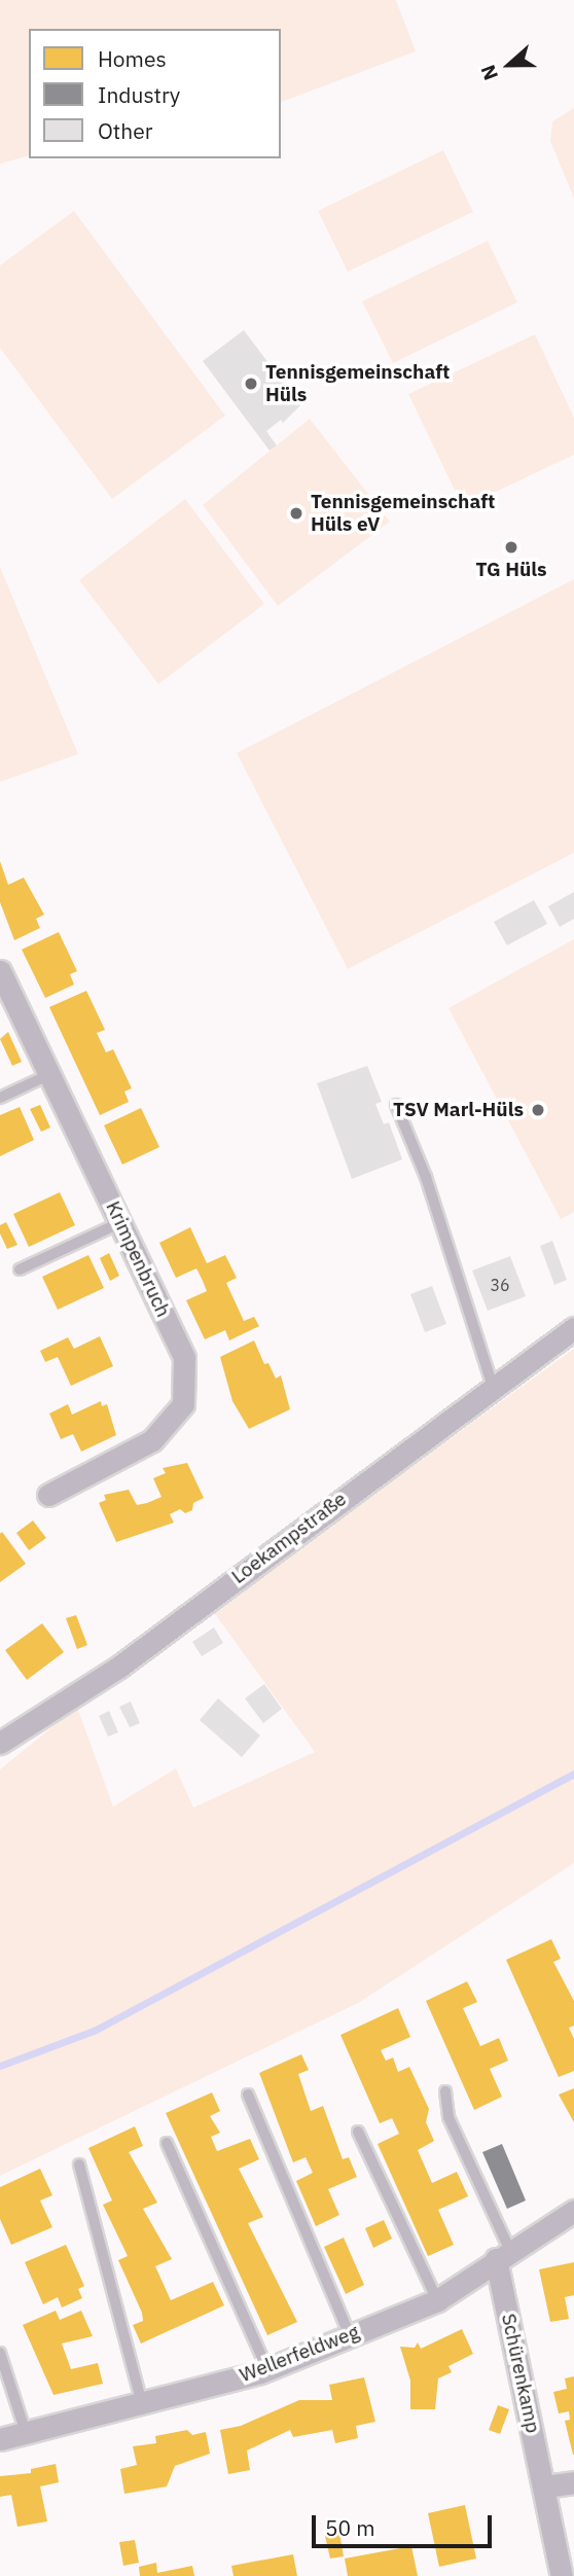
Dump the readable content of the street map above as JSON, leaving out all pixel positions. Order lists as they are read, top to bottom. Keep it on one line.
{"streets":{"street":["Krimpenbruch","Loekampstraße","Wellerfeldweg","Schürenkamp"]},"crossings":[["Wellerfeldweg","Schürenkamp"]],"places":["Tennisgemeinschaft Hüls","Tennisgemeinschaft Hüls eV","TG Hüls","TSV Marl-Hüls"],"house_numbers":["36"],"legend":["Homes","Industry","Other"],"scale_bar":"50 m","north":"left"}
